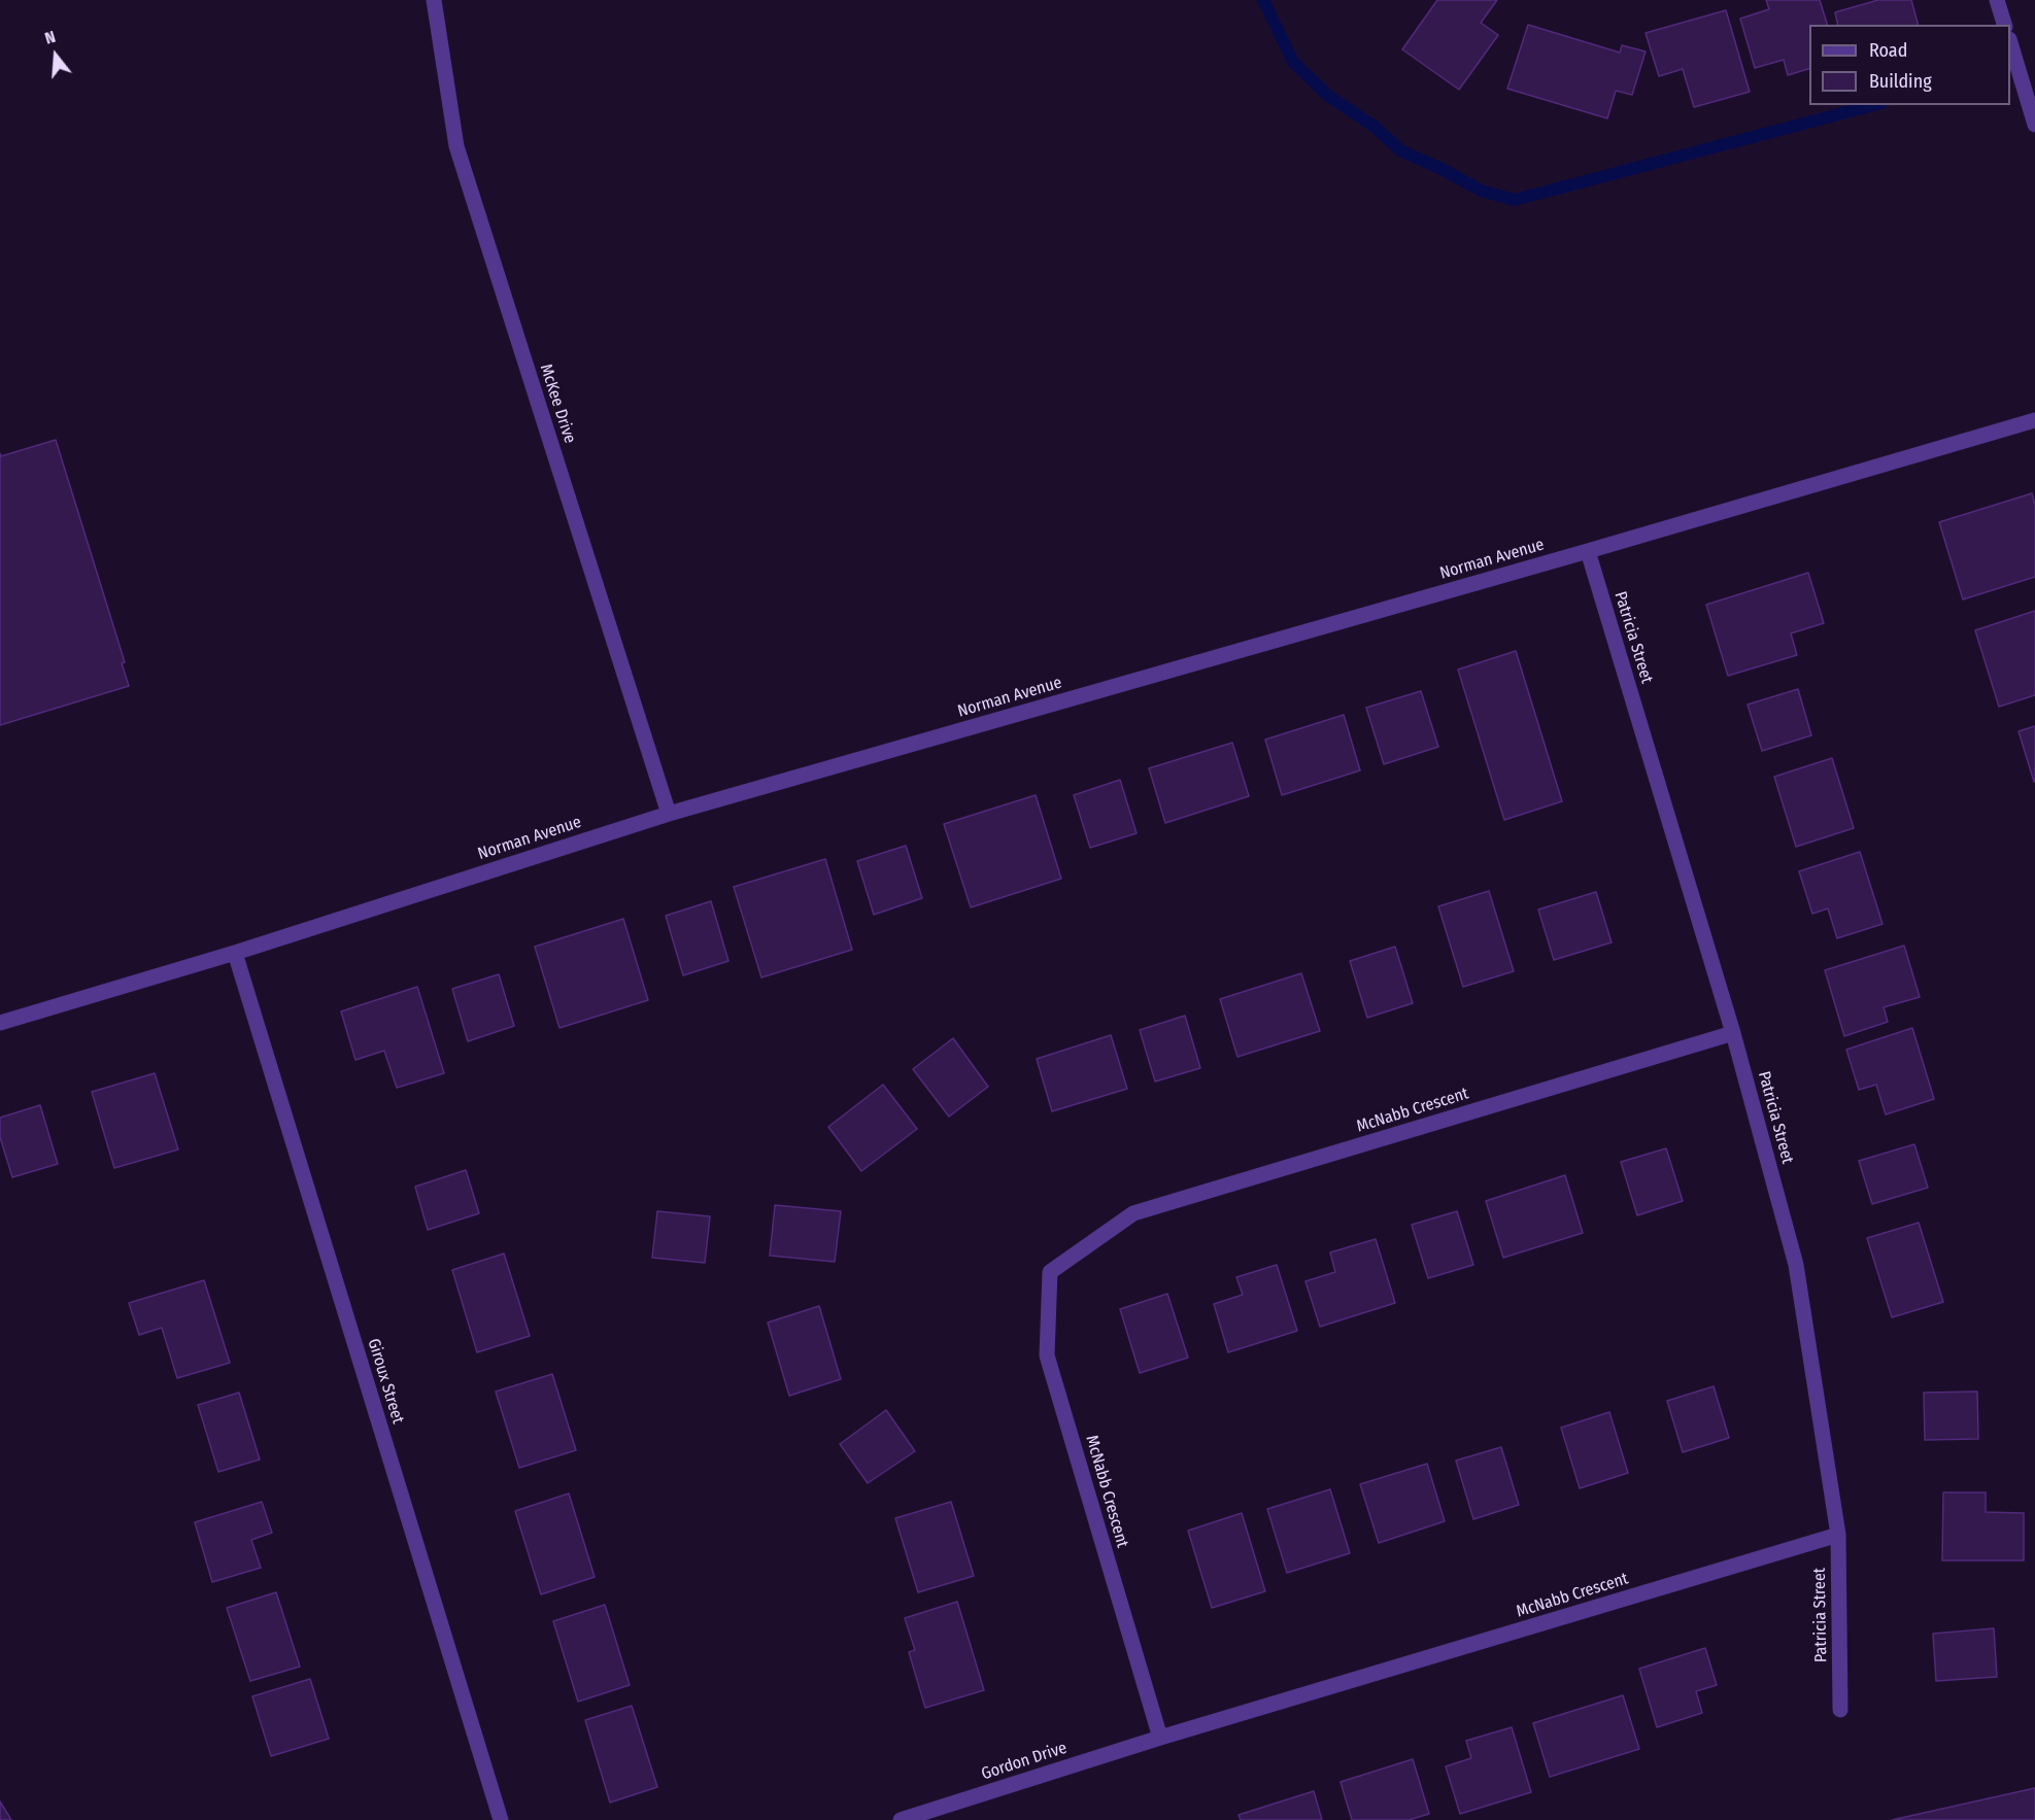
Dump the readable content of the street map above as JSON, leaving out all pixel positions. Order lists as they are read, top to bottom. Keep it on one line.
{"streets":{"street":["McKee Drive","Norman Avenue","Patricia Street","McNabb Crescent","Giroux Street","Gordon Drive"]},"crossings":[["McKee Drive","Norman Avenue"],["Norman Avenue","Patricia Street"],["Norman Avenue","Giroux Street"],["Patricia Street","McNabb Crescent"],["McNabb Crescent","Gordon Drive"]],"legend":["Road","Building"],"north":"top"}
